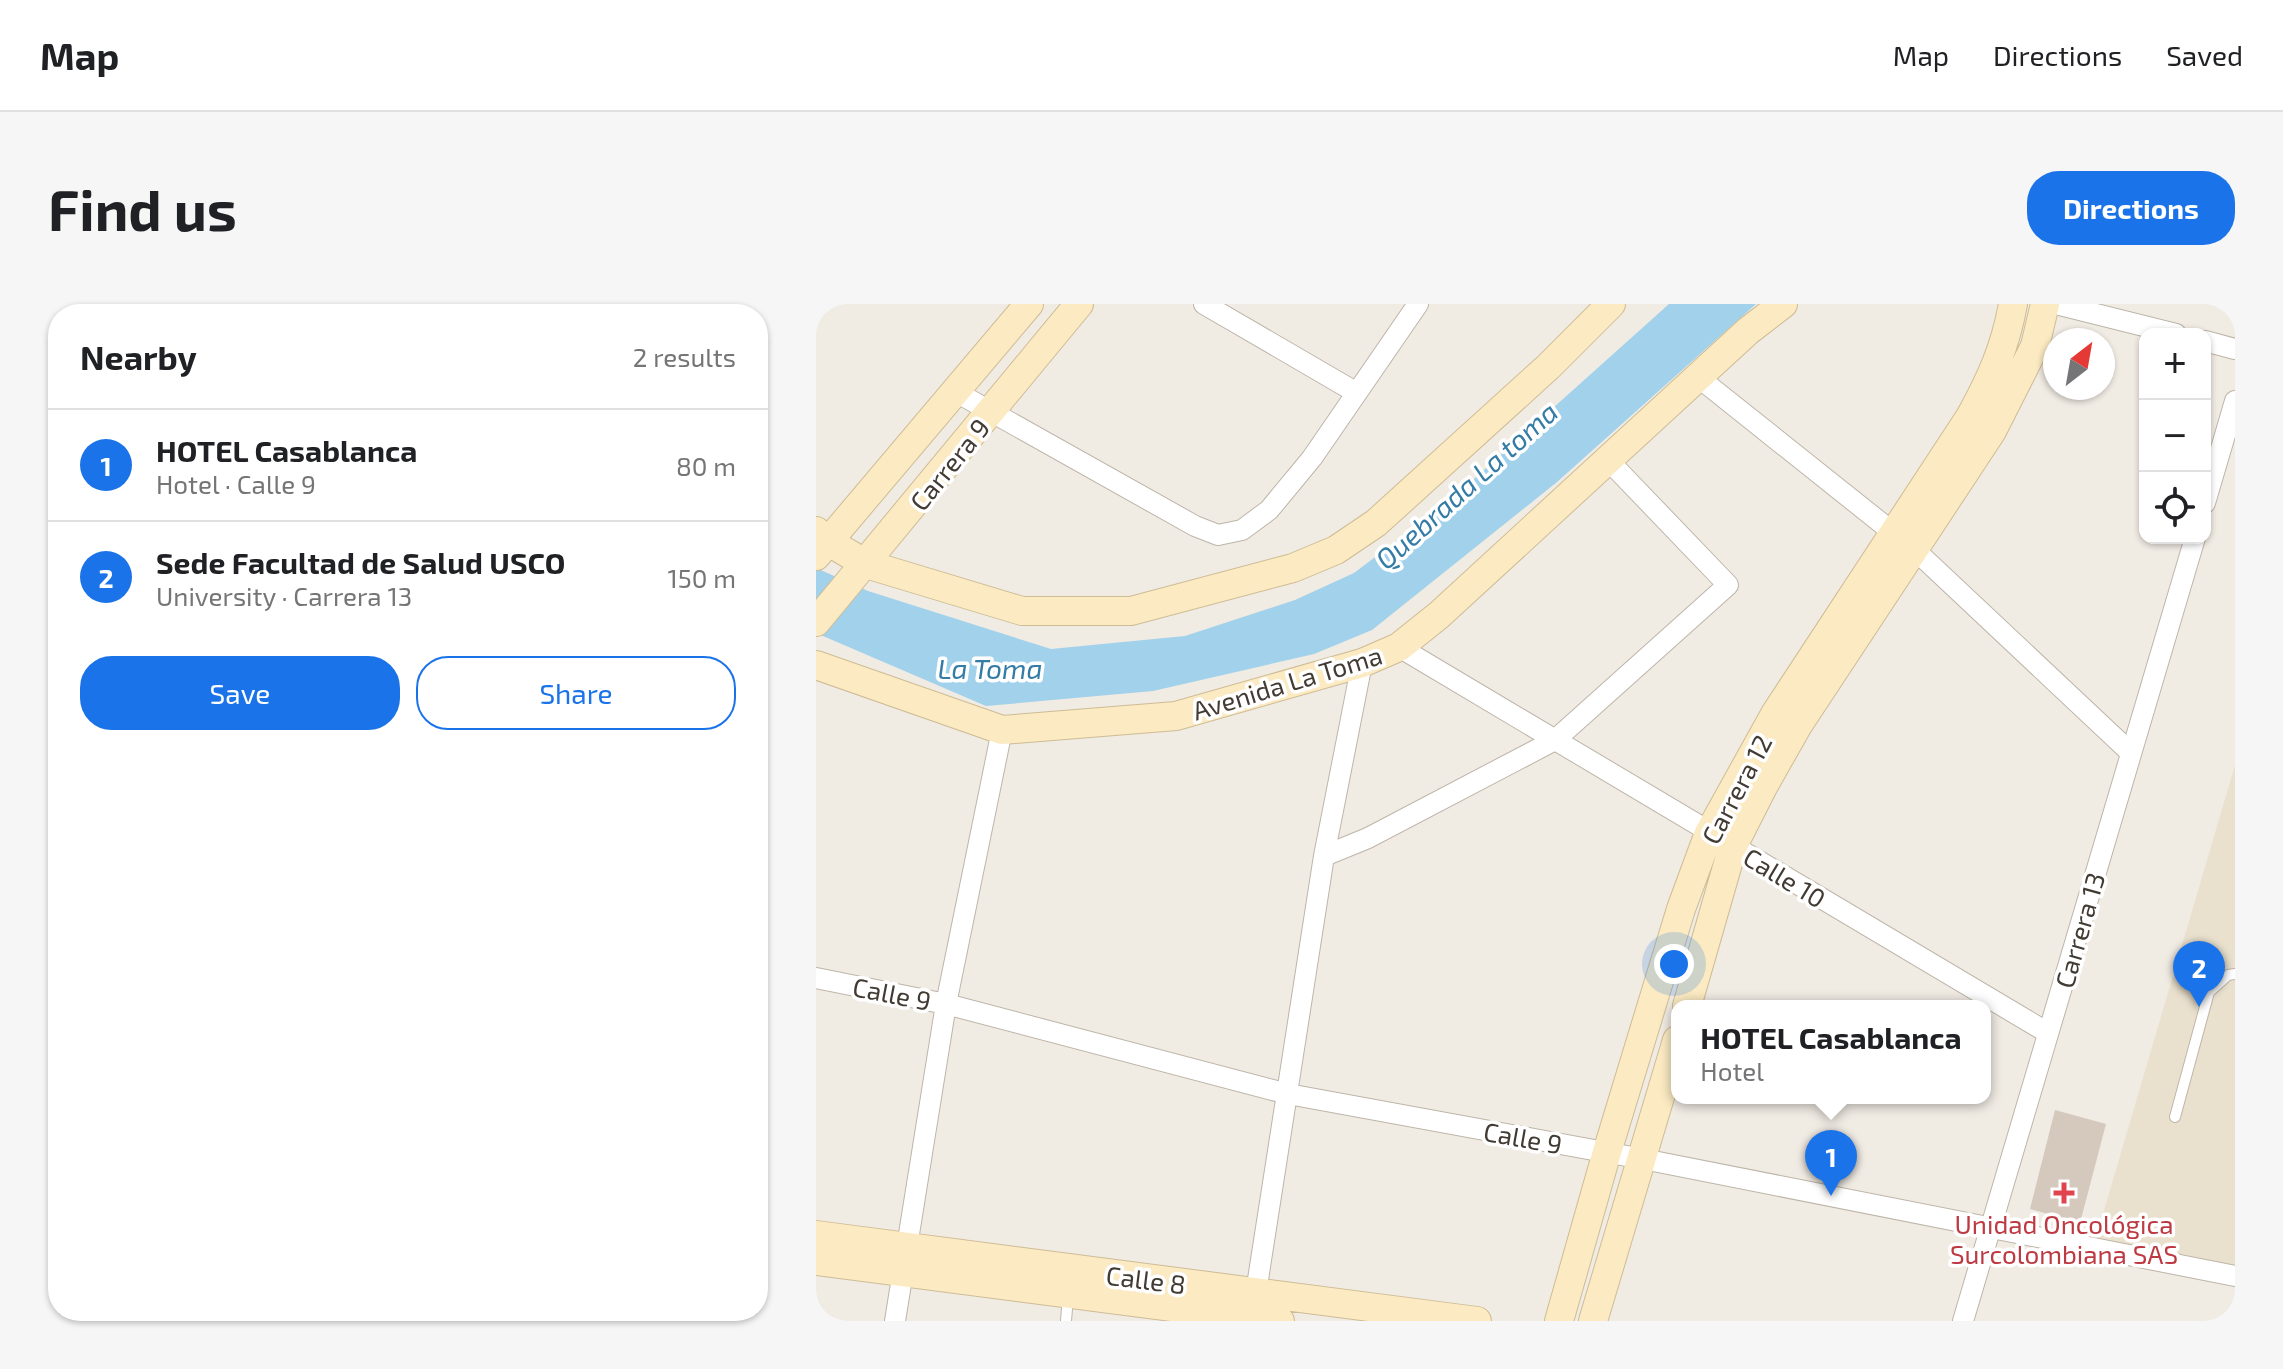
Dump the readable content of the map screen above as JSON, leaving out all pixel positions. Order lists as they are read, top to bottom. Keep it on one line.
{"streets":{"main road":["Carrera 9","Avenida La Toma","Carrera 12","Calle 8"],"street":["Calle 10","Carrera 13","Calle 9"]},"crossings":[["Avenida La Toma","Calle 10"],["Carrera 12","Calle 10"],["Carrera 12","Calle 9"],["Calle 10","Carrera 13"],["Carrera 13","Calle 9"]],"water":["Quebrada La toma","La Toma"],"places":{"health":["Unidad Oncológica Surcolombiana SAS"]},"north":"top right","page":{"header":"Map","nav":["Map","Directions","Saved"],"buttons":["Directions",["Save","Share"]],"title":"Find us","heading":["Nearby","2 results"],"map_buttons":["+","−"],"list":[{"mark":"1","name":"HOTEL Casablanca","note":"Hotel · Calle 9","value":"80 m"},{"mark":"2","name":"Sede Facultad de Salud USCO","note":"University · Carrera 13","value":"150 m"}],"pins":["2","1"],"popup":["HOTEL Casablanca","Hotel"]}}
